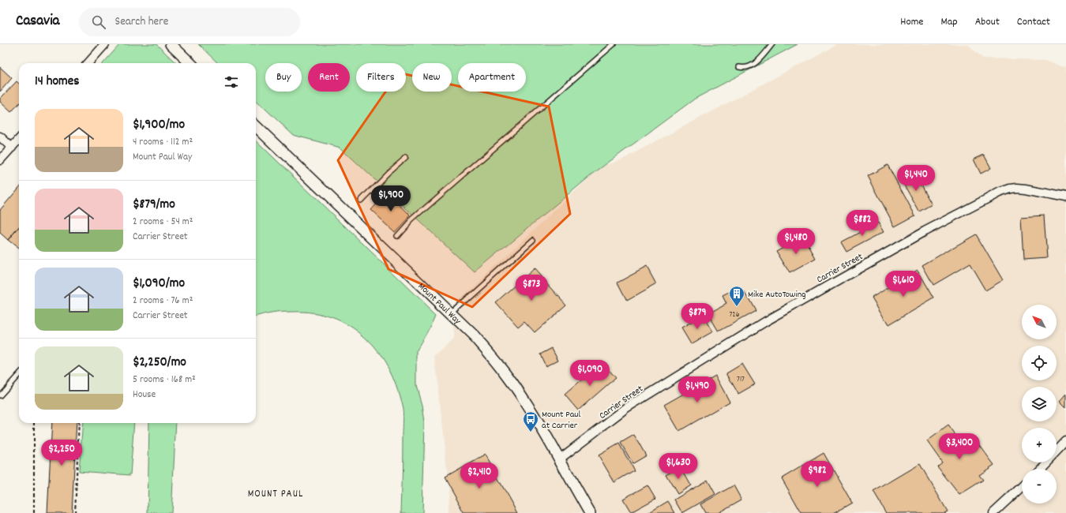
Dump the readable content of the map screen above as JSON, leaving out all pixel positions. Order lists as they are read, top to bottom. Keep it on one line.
{"streets":{"street":["Carrier Street","Mount Paul Way"]},"crossings":[["Carrier Street","Mount Paul Way"]],"districts":["MOUNT PAUL"],"places":{"building":["Mike AutoTowing"],"bus stop":["Mount Paul at Carrier"]},"house_numbers":["726","717"],"north":"top left","page":{"header":"Casavia","search":"Search here","nav":["Home","Map","About","Contact"],"chip":["Buy","Rent","Filters","New","Apartment"],"heading":"14 homes","list":[{"name":"$1,900/mo","note":"4 rooms · 112 m² · Mount Paul Way"},{"name":"$879/mo","note":"2 rooms · 54 m² · Carrier Street"},{"name":"$1,090/mo","note":"2 rooms · 76 m² · Carrier Street"},{"name":"$2,250/mo","note":"5 rooms · 168 m² · House"}],"price":["$1,440","$1,900","$882","$1,480","$1,610","$873","$879","$1,090","$1,490","$3,400","$2,250","$1,630","$982","$2,410"],"map_buttons":["+","−"]}}
